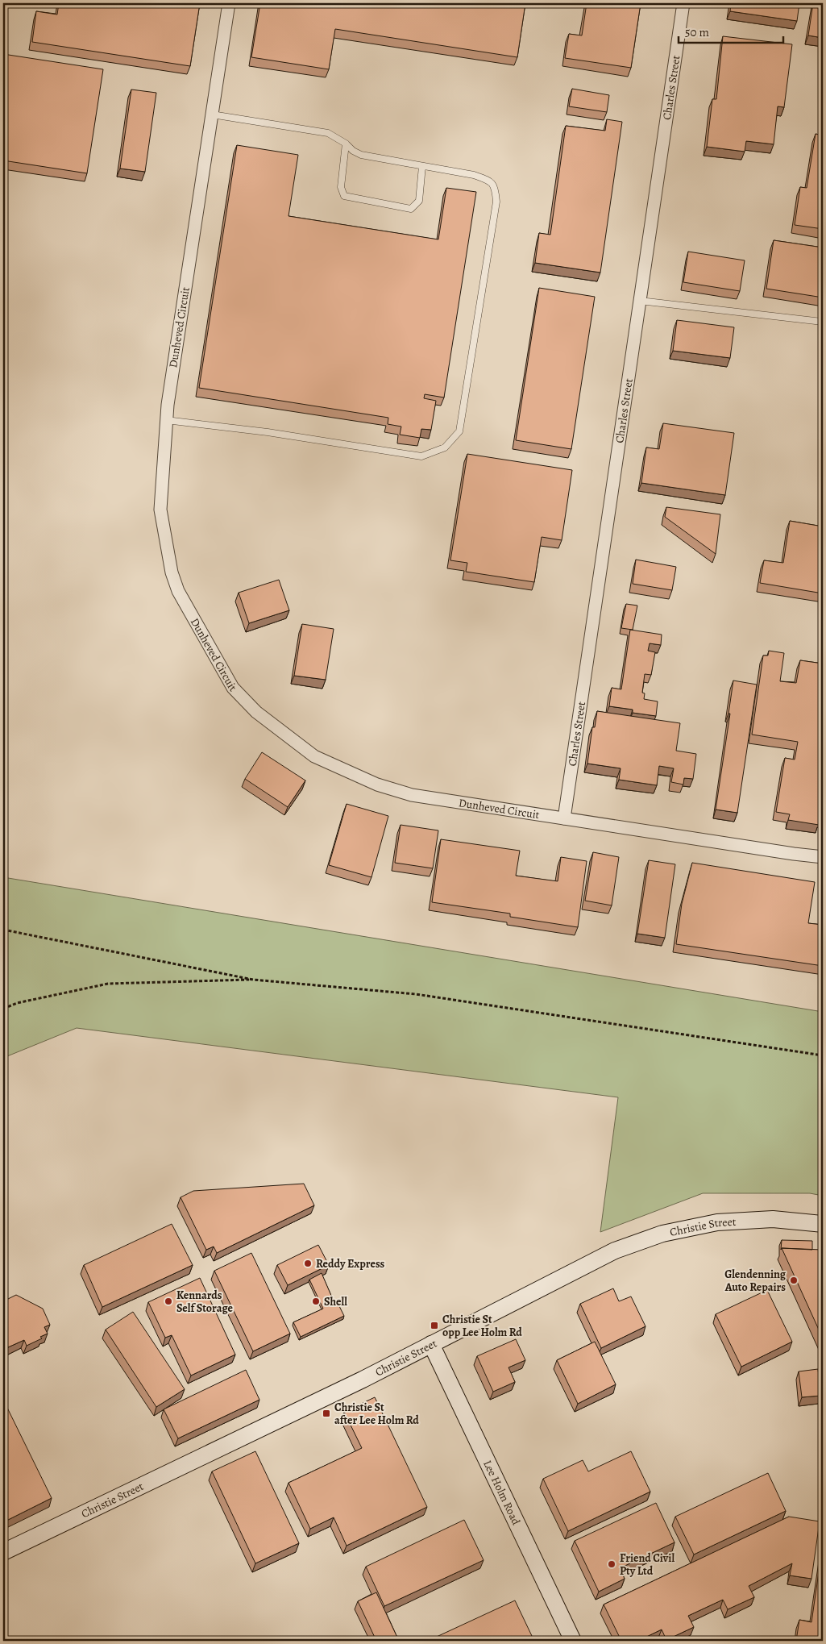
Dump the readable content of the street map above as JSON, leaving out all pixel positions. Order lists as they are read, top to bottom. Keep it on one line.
{"streets":{"main road":["Christie Street","Lee Holm Road"],"street":["Charles Street","Dunheved Circuit"]},"crossings":[["Charles Street","Dunheved Circuit"],["Christie Street","Lee Holm Road"]],"places":{"other":["Reddy Express","Glendenning Auto Repairs","Kennards Self Storage","Shell","Friend Civil Pty Ltd"],"transit":["Christie St opp Lee Holm Rd","Christie St after Lee Holm Rd"]},"scale_bar":"50 m"}
